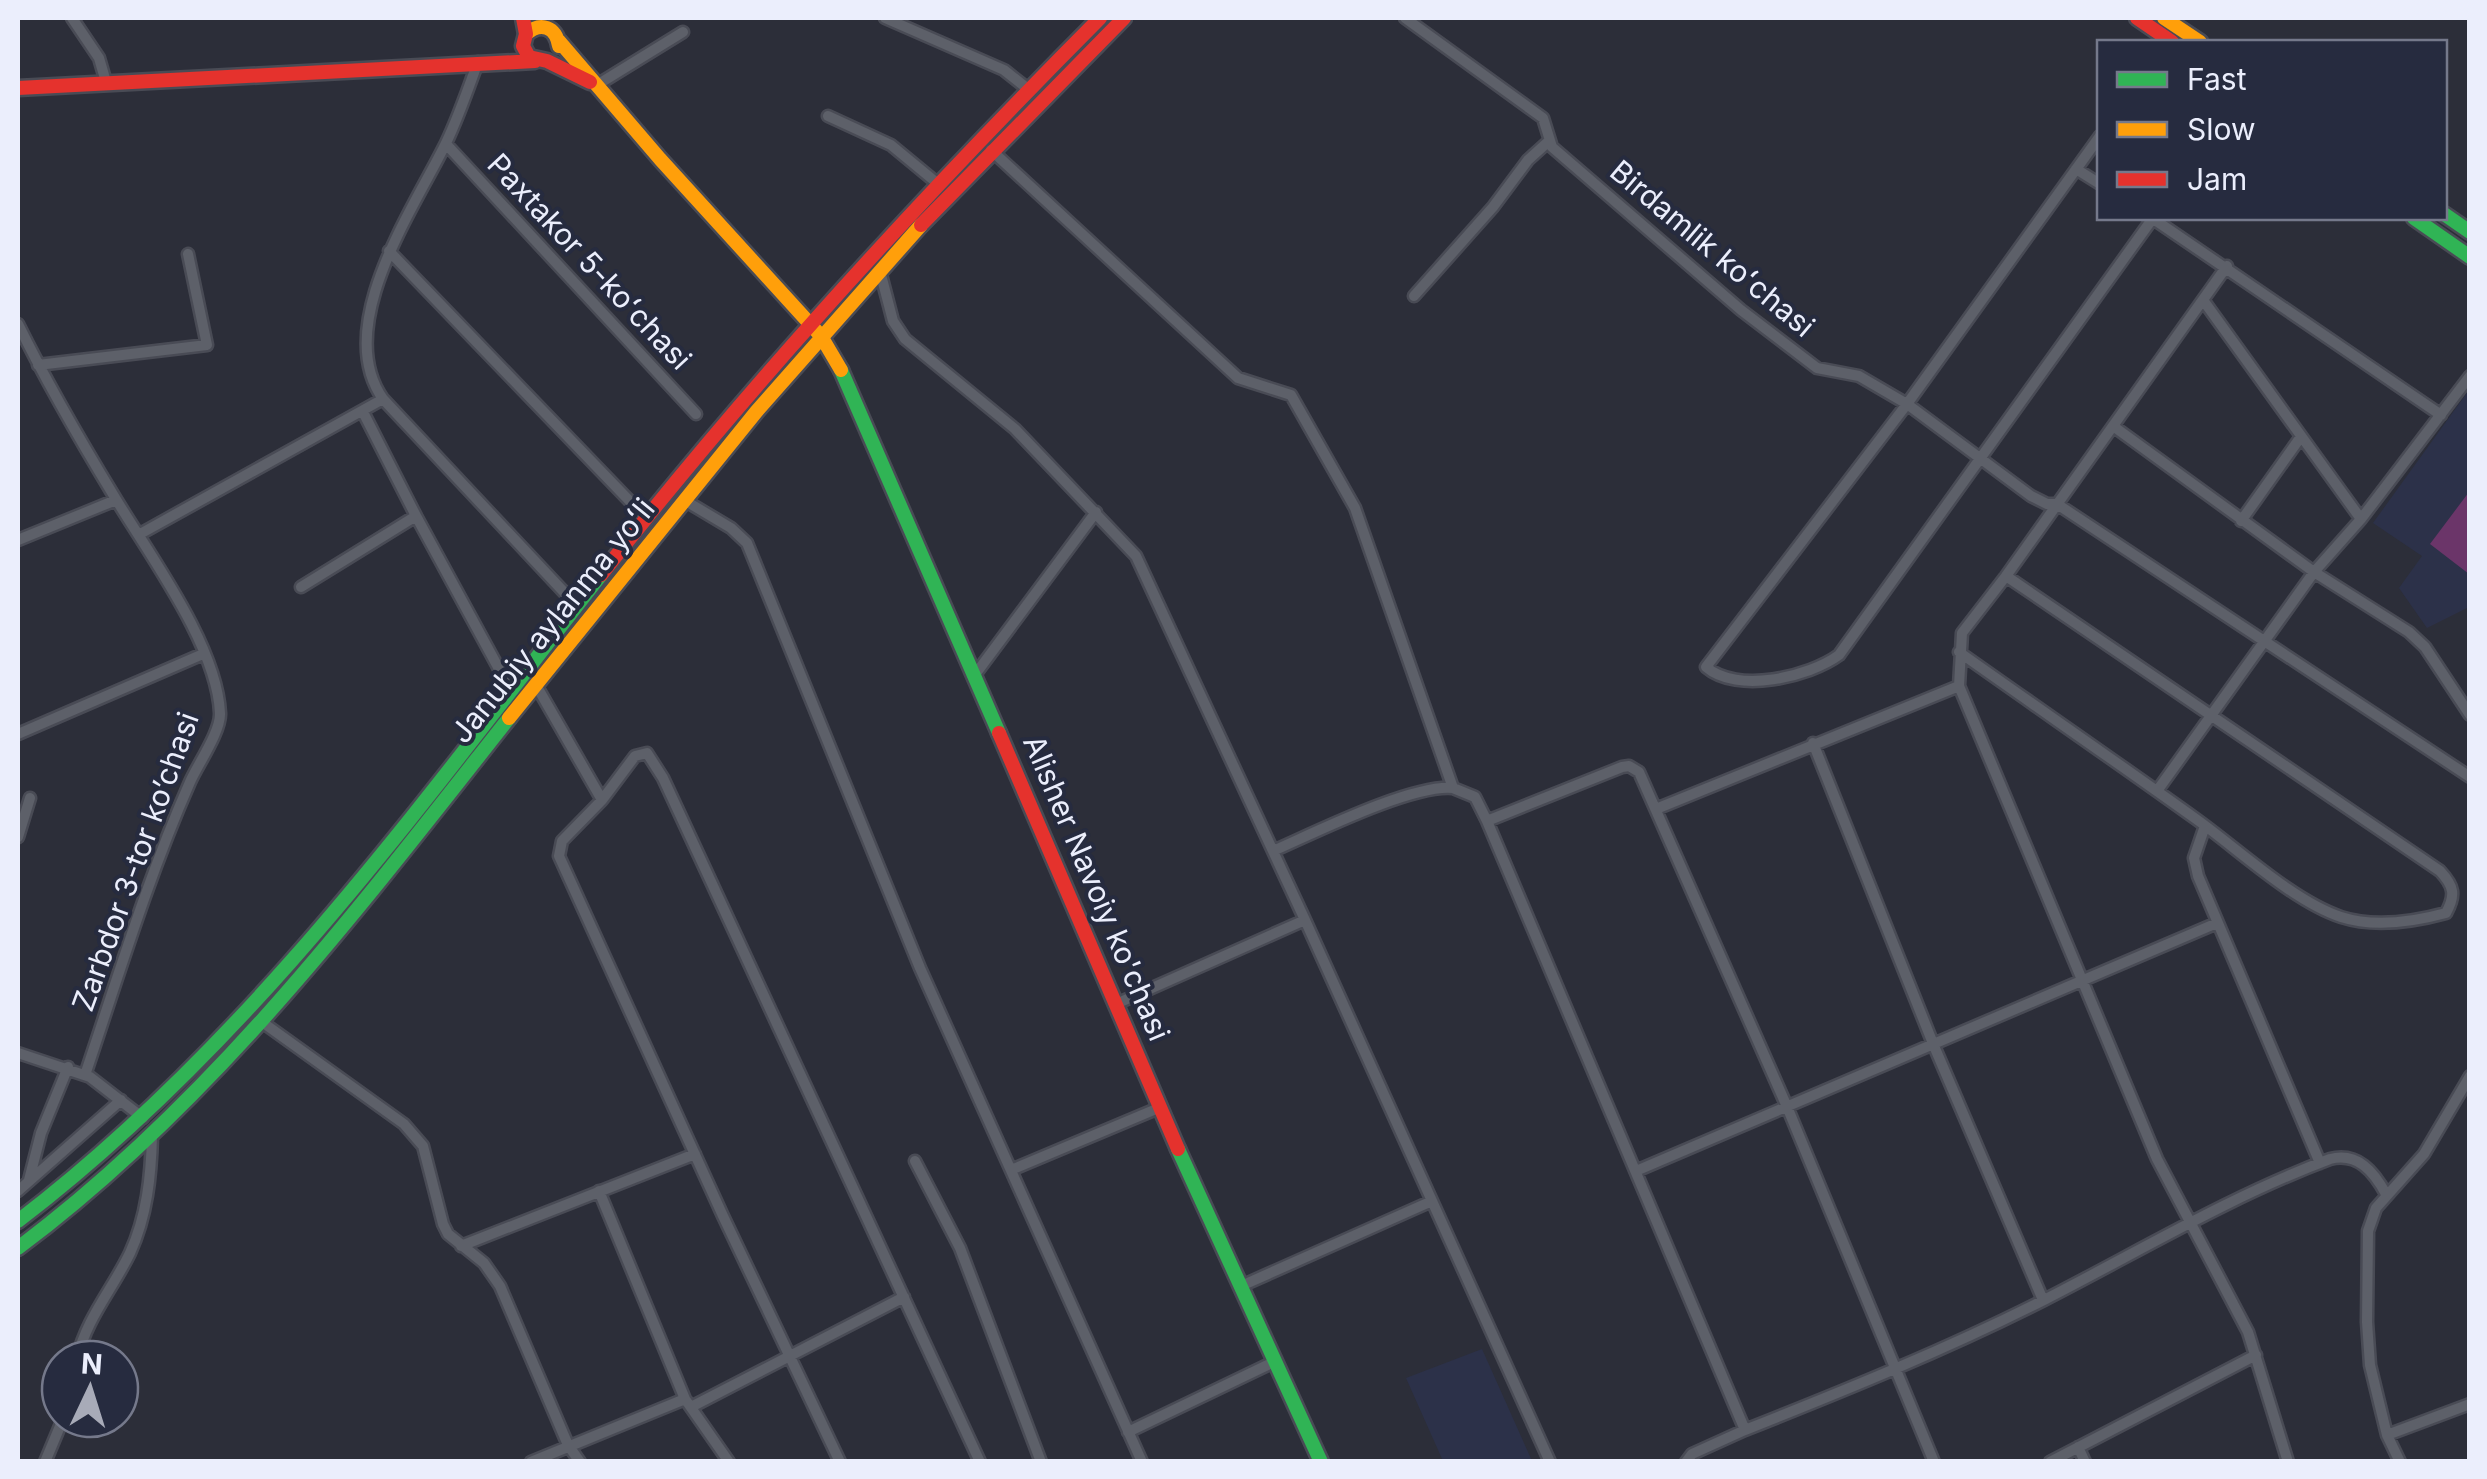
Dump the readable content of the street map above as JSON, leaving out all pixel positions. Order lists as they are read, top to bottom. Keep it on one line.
{"streets":{"main road":["Janubiy aylanma yoʻli","Alisher Navoiy ko'chasi"],"street":["Birdamlik koʻchasi","Paxtakor 5-koʻchasi","Zarbdor 3-tor koʼchasi"]},"crossings":[["Janubiy aylanma yoʻli","Alisher Navoiy ko'chasi"]],"legend":["Fast","Slow","Jam"],"north":"top"}
